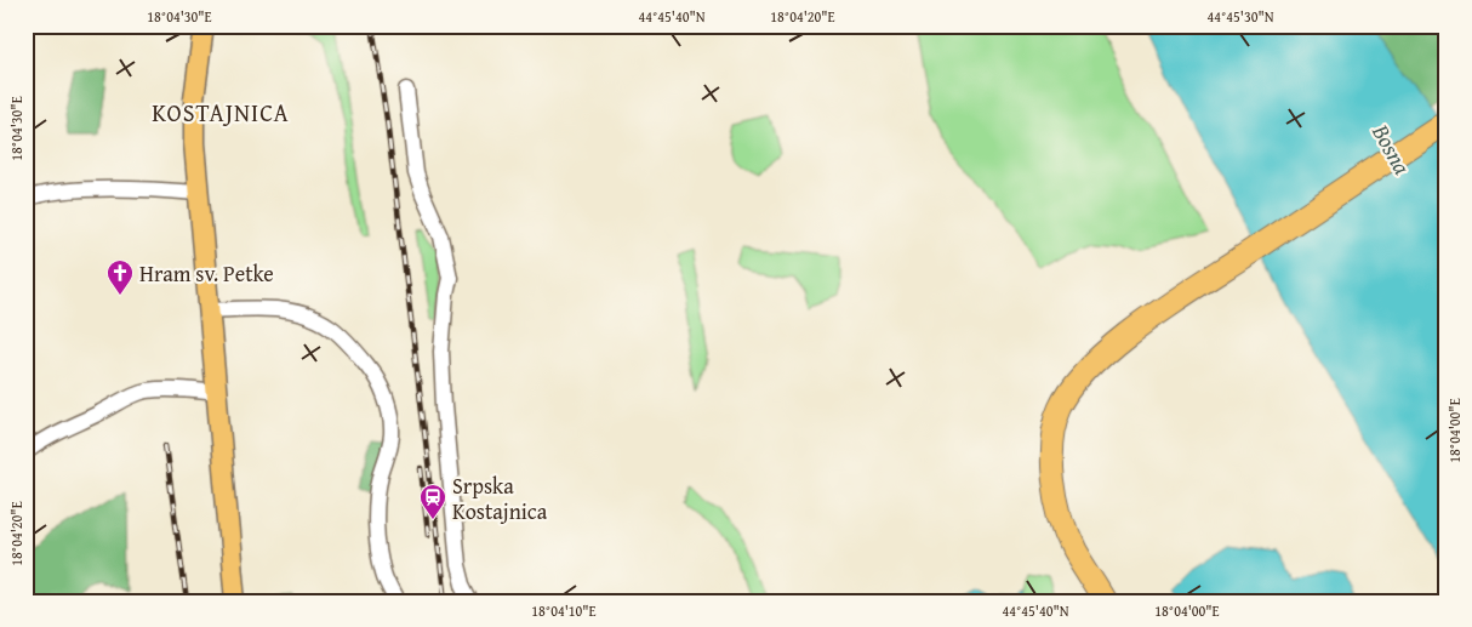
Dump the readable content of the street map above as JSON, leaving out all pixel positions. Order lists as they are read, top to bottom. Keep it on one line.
{"districts":["KOSTAJNICA"],"water":["Bosna"],"places":{"church":["Hram sv. Petke"],"station":["Srpska Kostajnica"]},"coordinates":["18°04'30\"E","44°45'40\"N","18°04'20\"E","44°45'30\"N","18°04'00\"E","18°04'10\"E"]}
